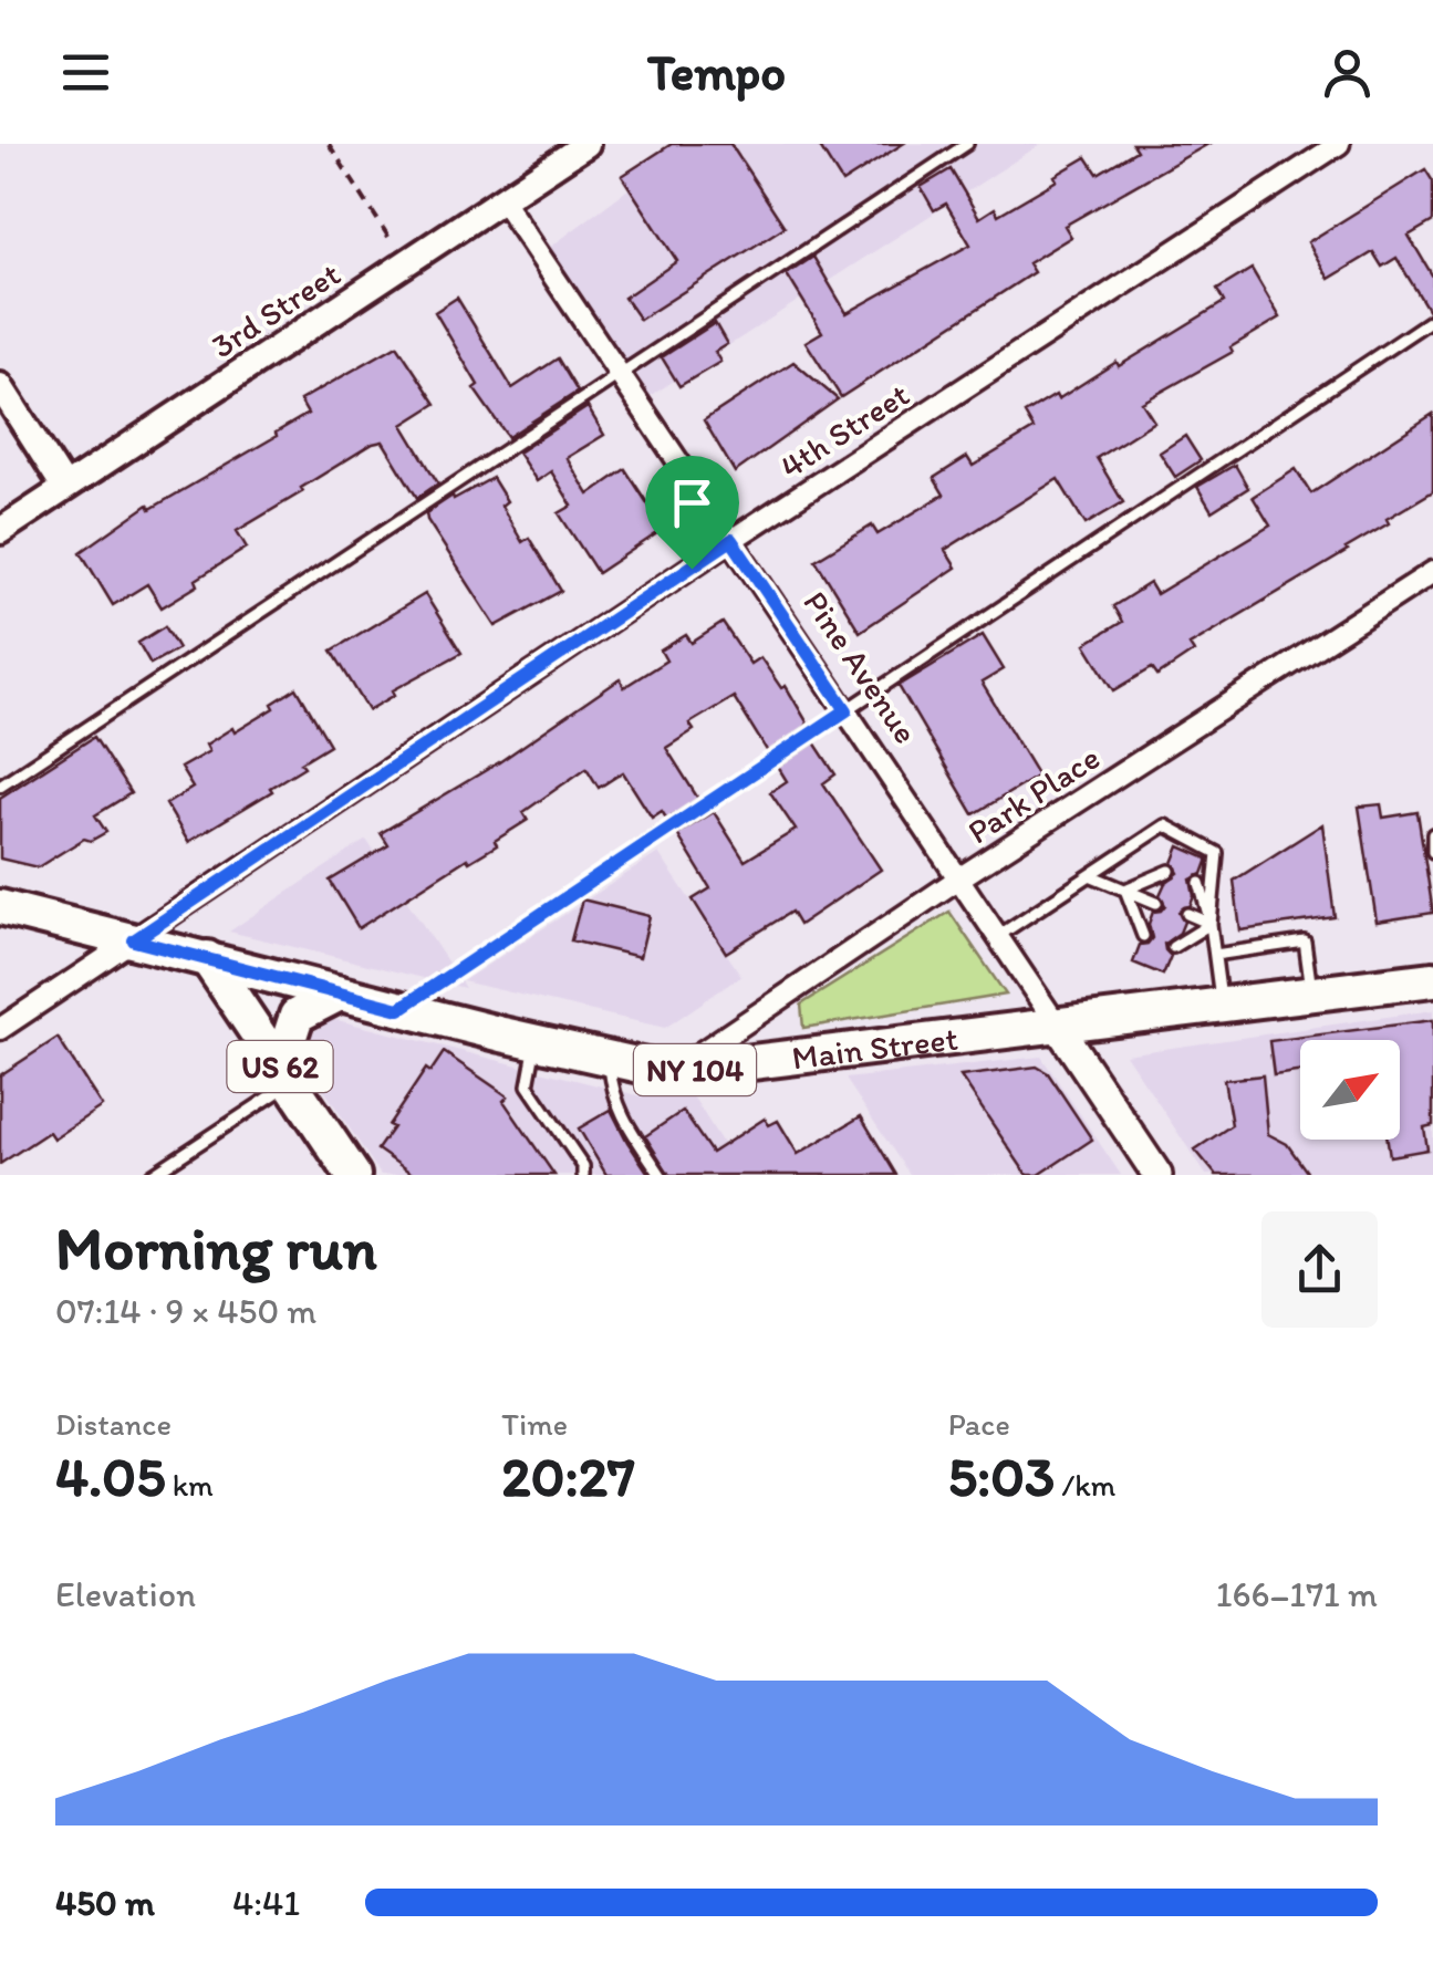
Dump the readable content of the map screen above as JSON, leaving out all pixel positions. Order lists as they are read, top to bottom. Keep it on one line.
{"streets":{"main road":["Pine Avenue","Main Street","US 62","NY 104"],"street":["3rd Street","4th Street","Park Place"]},"crossings":[["3rd Street","Pine Avenue"],["4th Street","Pine Avenue"],["4th Street","Main Street"],["Pine Avenue","Park Place"],["Pine Avenue","Main Street"],["Park Place","Main Street"],["Main Street","US 62"]],"north":"top right","page":{"header":"Tempo","heading":["Morning run","07:14 · 9 × 450 m"],"stats":[["Distance","4.05 km"],["Time","20:27"],["Pace","5:03 /km"]],"chart":["Elevation","166–171 m"],"list":[{"name":"450 m","note":"4:41"}]}}
